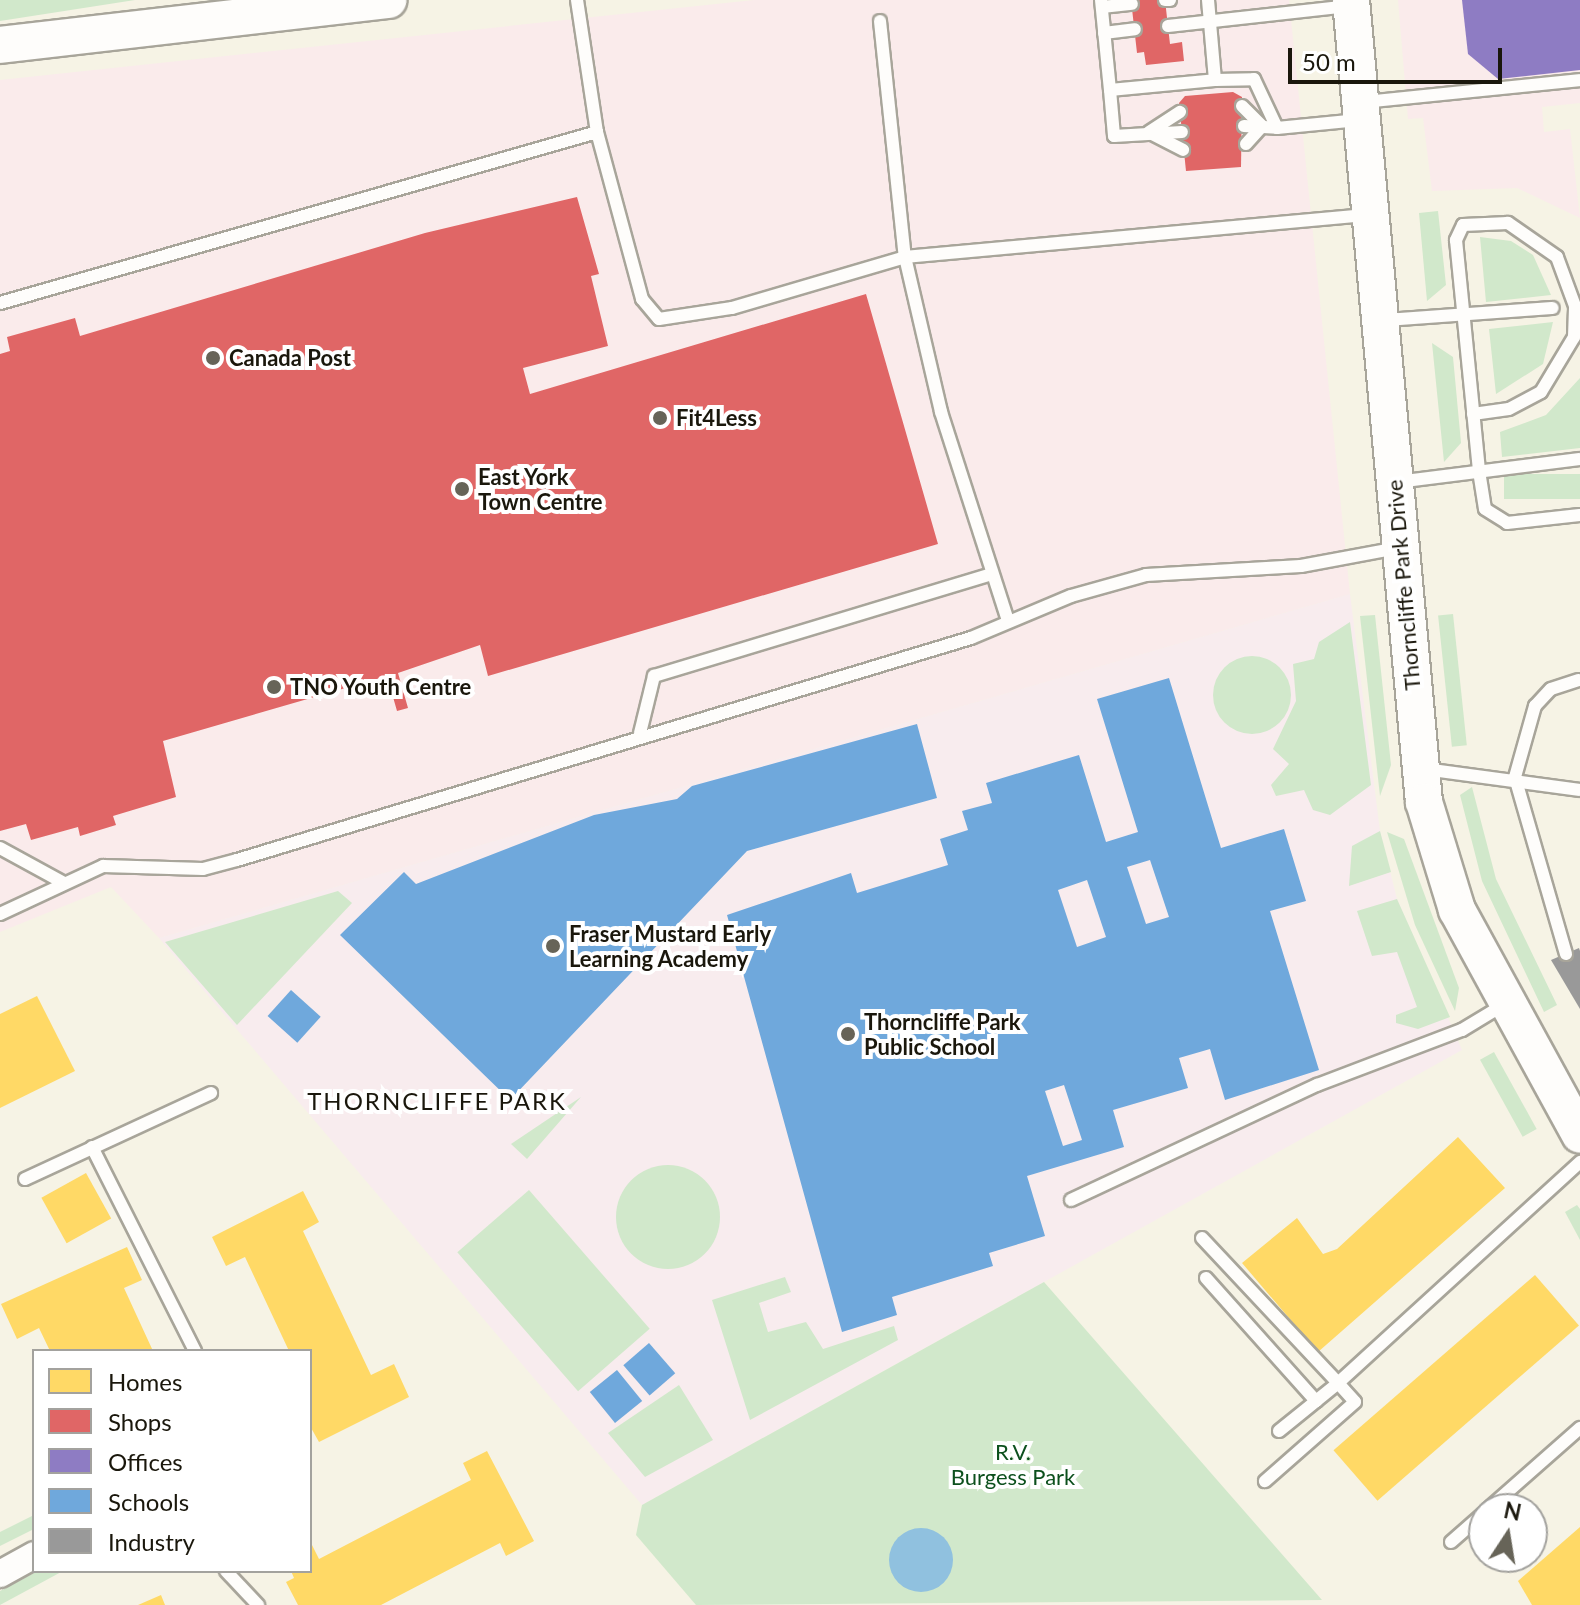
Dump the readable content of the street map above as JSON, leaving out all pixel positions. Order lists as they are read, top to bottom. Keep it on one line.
{"streets":{"street":["Thorncliffe Park Drive"]},"districts":["THORNCLIFFE PARK"],"parks":["R.V. Burgess Park"],"places":["Canada Post","Fit4Less","East York Town Centre","TNO Youth Centre","Fraser Mustard Early Learning Academy","Thorncliffe Park Public School"],"legend":["Homes","Shops","Offices","Schools","Industry"],"scale_bar":"50 m","north":"top"}
